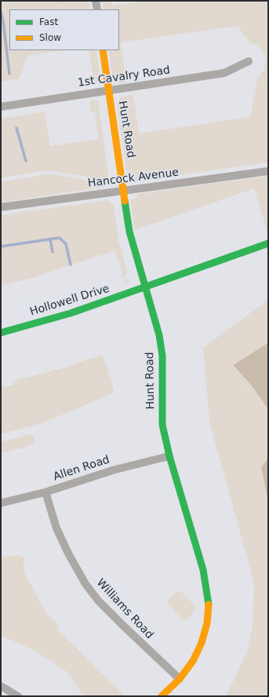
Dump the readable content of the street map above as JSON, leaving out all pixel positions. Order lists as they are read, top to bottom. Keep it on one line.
{"streets":{"street":["1st Cavalry Road","Hunt Road","Hancock Avenue","Hollowell Drive","Allen Road","Williams Road"]},"crossings":[["1st Cavalry Road","Hunt Road"],["Hunt Road","Hancock Avenue"],["Hunt Road","Hollowell Drive"],["Hunt Road","Allen Road"],["Hunt Road","Williams Road"],["Allen Road","Williams Road"]],"legend":["Fast","Slow"]}
